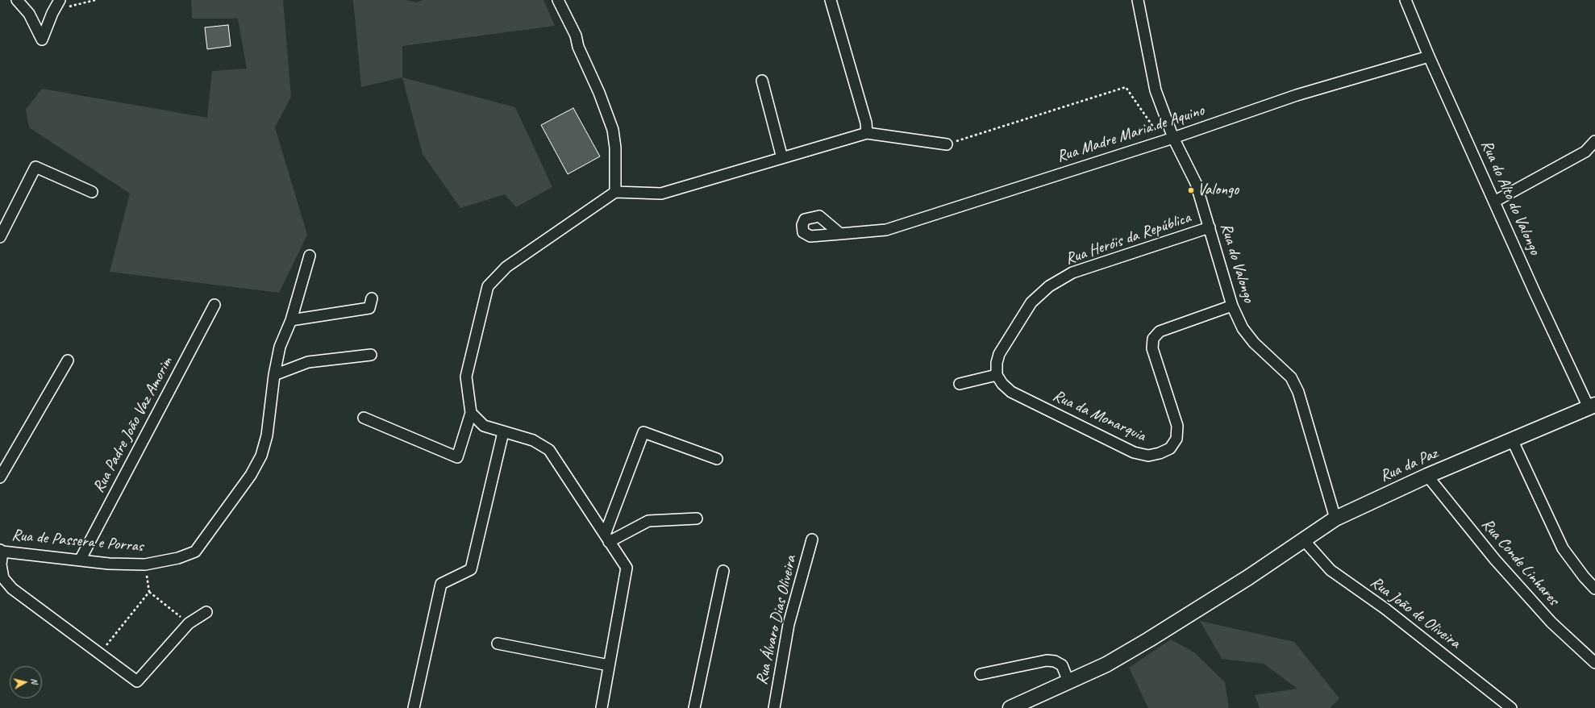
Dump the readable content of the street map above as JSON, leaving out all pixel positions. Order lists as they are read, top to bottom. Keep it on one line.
{"streets":{"main road":["Rua da Paz"],"street":["Rua Madre Maria de Aquino","Rua do Alto do Valongo","Rua Heróis da República","Rua do Valongo","Rua da Monarquia","Rua Padre João Vaz Amorim","Rua de Passera e Porras","Rua Conde Linhares","Rua João de Oliveira","Rua Álvaro Dias Oliveira"]},"crossings":[["Rua Madre Maria de Aquino","Rua do Alto do Valongo"],["Rua Madre Maria de Aquino","Rua do Valongo"],["Rua do Alto do Valongo","Rua da Paz"],["Rua Heróis da República","Rua do Valongo"],["Rua Heróis da República","Rua da Monarquia"],["Rua do Valongo","Rua da Monarquia"],["Rua do Valongo","Rua da Paz"],["Rua Padre João Vaz Amorim","Rua de Passera e Porras"],["Rua da Paz","Rua Conde Linhares"],["Rua da Paz","Rua João de Oliveira"]],"places":["Valongo"],"north":"right"}
